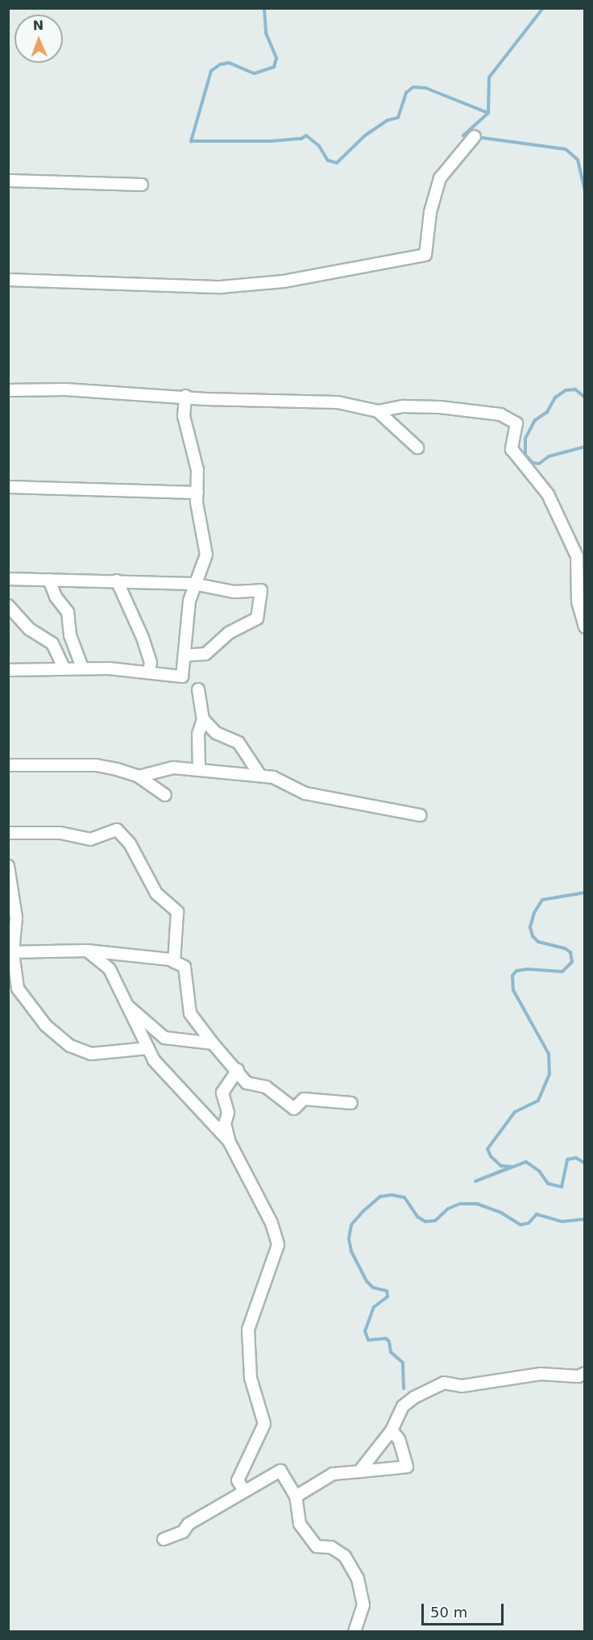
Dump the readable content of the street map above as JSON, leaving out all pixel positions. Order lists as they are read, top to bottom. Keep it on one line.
{"scale_bar":"50 m","north":"top"}
